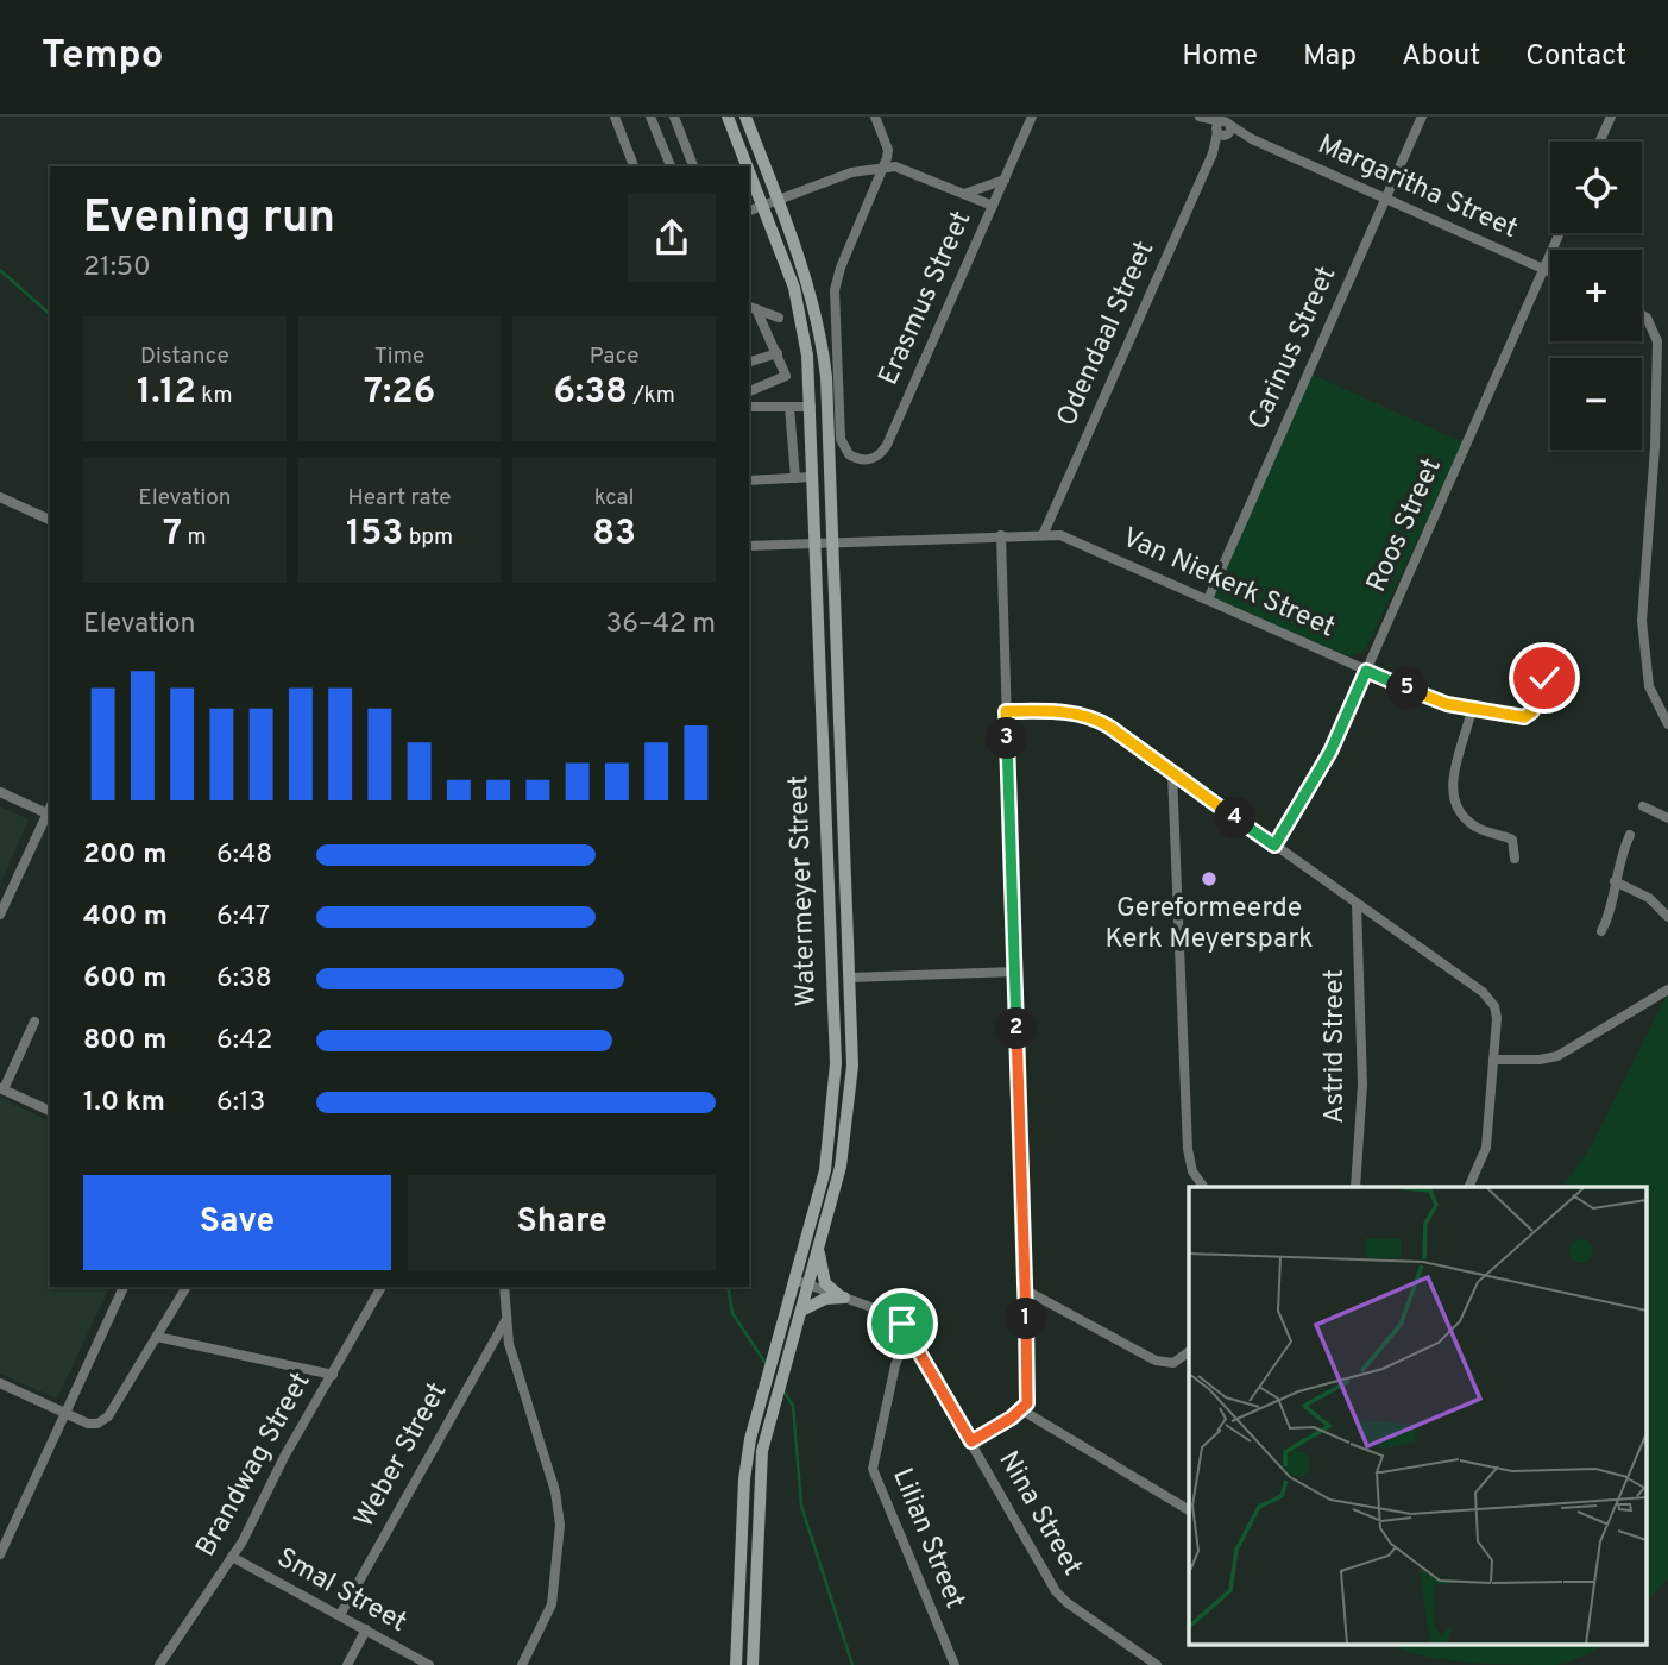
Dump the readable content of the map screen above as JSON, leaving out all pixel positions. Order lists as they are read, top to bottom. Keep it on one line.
{"streets":{"main road":["Watermeyer Street"],"street":["Margaritha Street","Erasmus Street","Odendaal Street","Carinus Street","Roos Street","Van Niekerk Street","Astrid Street","Weber Street","Brandwag Street","Nina Street","Lilian Street","Smal Street"]},"crossings":[["Margaritha Street","Odendaal Street"],["Margaritha Street","Carinus Street"],["Margaritha Street","Roos Street"],["Odendaal Street","Van Niekerk Street"],["Carinus Street","Van Niekerk Street"],["Roos Street","Van Niekerk Street"],["Van Niekerk Street","Watermeyer Street"],["Watermeyer Street","Nina Street"],["Weber Street","Smal Street"],["Brandwag Street","Smal Street"],["Nina Street","Lilian Street"]],"places":["Gereformeerde Kerk Meyerspark"],"page":{"header":"Tempo","nav":["Home","Map","About","Contact"],"map_buttons":["+","−"],"heading":["Evening run","21:50"],"stats":[["Distance","1.12 km"],["Time","7:26"],["Pace","6:38 /km"],["Elevation","7 m"],["Heart rate","153 bpm"],["kcal","83"]],"chart":["Elevation","36–42 m"],"pins":["5","3","4","2","1"],"list":[{"name":"200 m","note":"6:48"},{"name":"400 m","note":"6:47"},{"name":"600 m","note":"6:38"},{"name":"800 m","note":"6:42"},{"name":"1.0 km","note":"6:13"}],"buttons":["Save","Share"]}}
